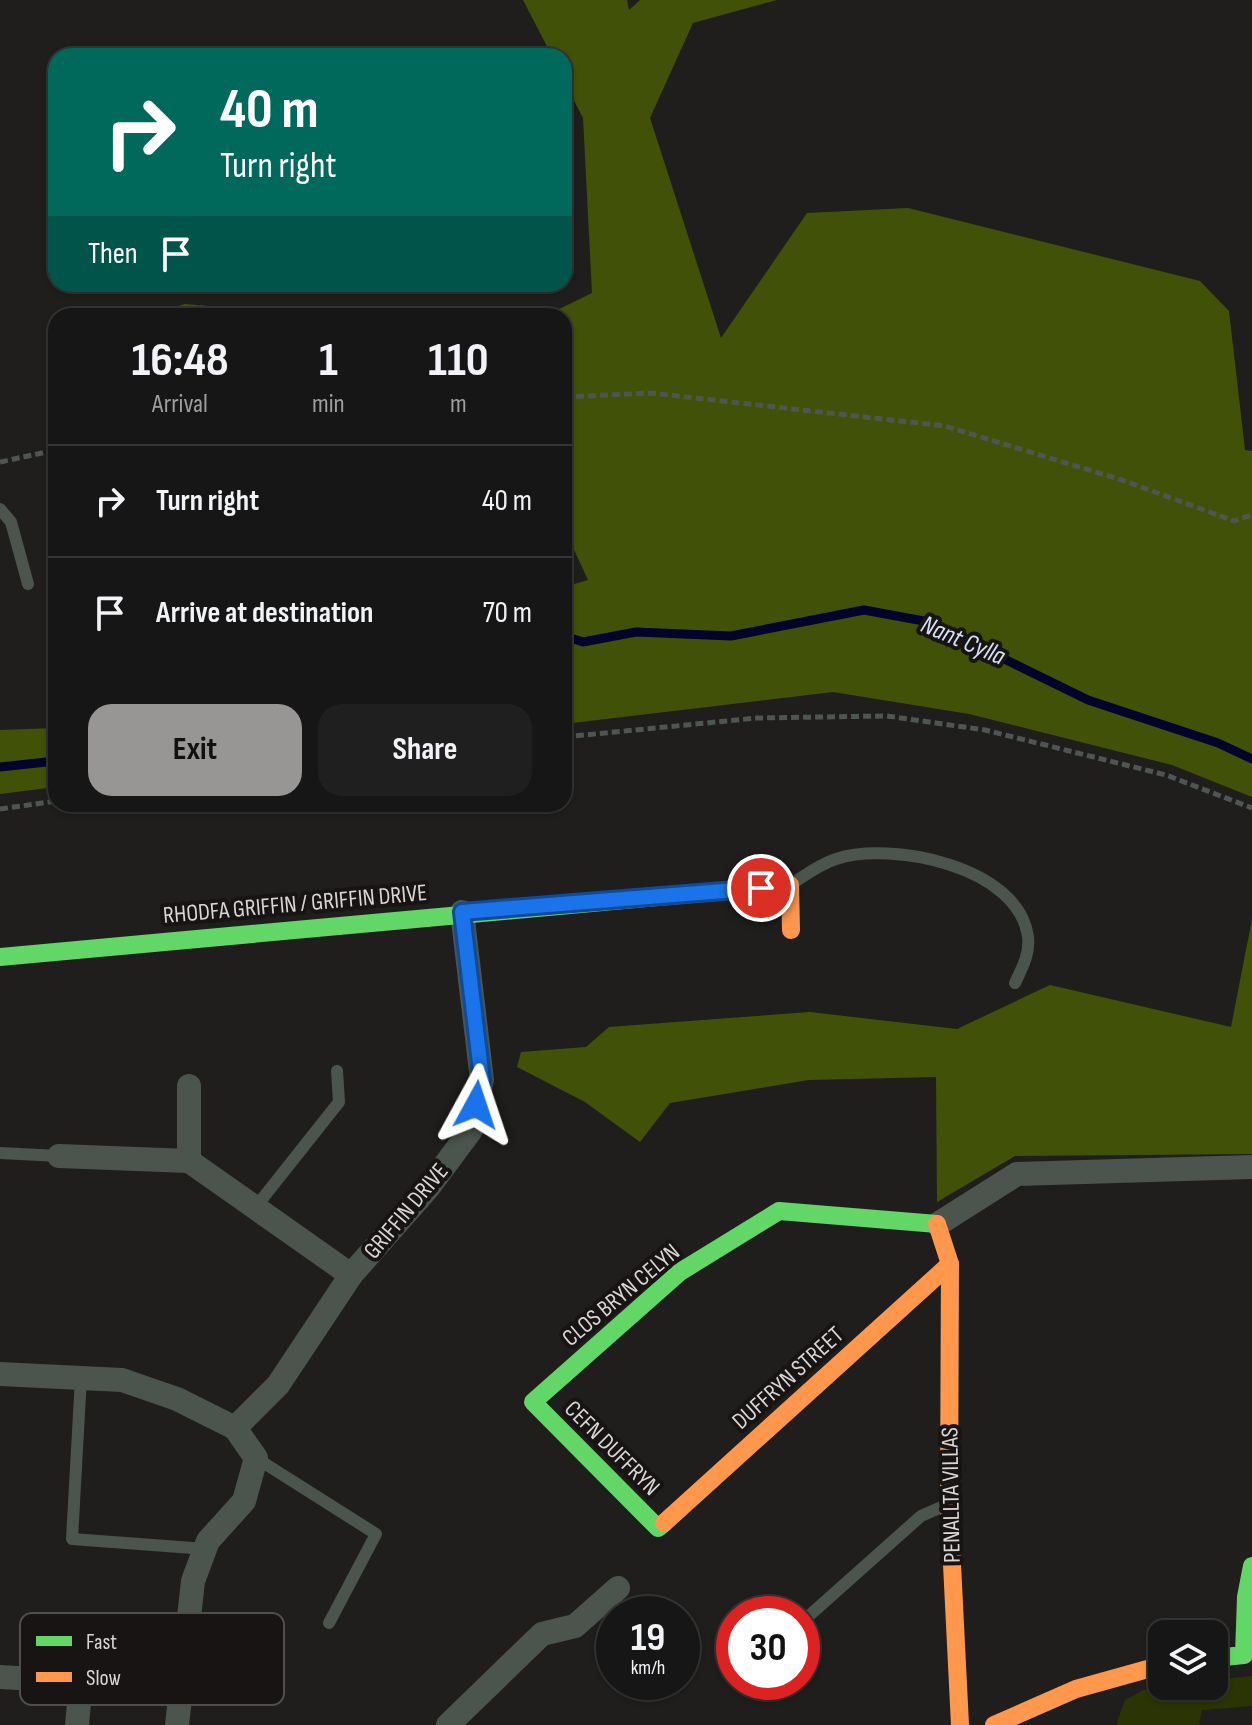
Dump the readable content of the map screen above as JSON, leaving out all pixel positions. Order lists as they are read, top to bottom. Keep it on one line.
{"streets":{"street":["RHODFA GRIFFIN / GRIFFIN DRIVE","GRIFFIN DRIVE","CLOS BRYN CELYN","DUFFRYN STREET","CEFN DUFFRYN","PENALLTA VILLAS"]},"crossings":[["RHODFA GRIFFIN / GRIFFIN DRIVE","GRIFFIN DRIVE"],["CLOS BRYN CELYN","CEFN DUFFRYN"],["DUFFRYN STREET","CEFN DUFFRYN"],["DUFFRYN STREET","PENALLTA VILLAS"]],"water":["Nant Cylla"],"legend":["Fast","Slow"],"page":{"turn":["40 m","Turn right"],"then":"Then","eta":["16:48","Arrival","1","min","110","m"],"list":[{"name":"Turn right","value":"40 m"},{"name":"Arrive at destination","value":"70 m"}],"buttons":["Exit","Share"],"speed":"19 km/h","limit":"30"}}
